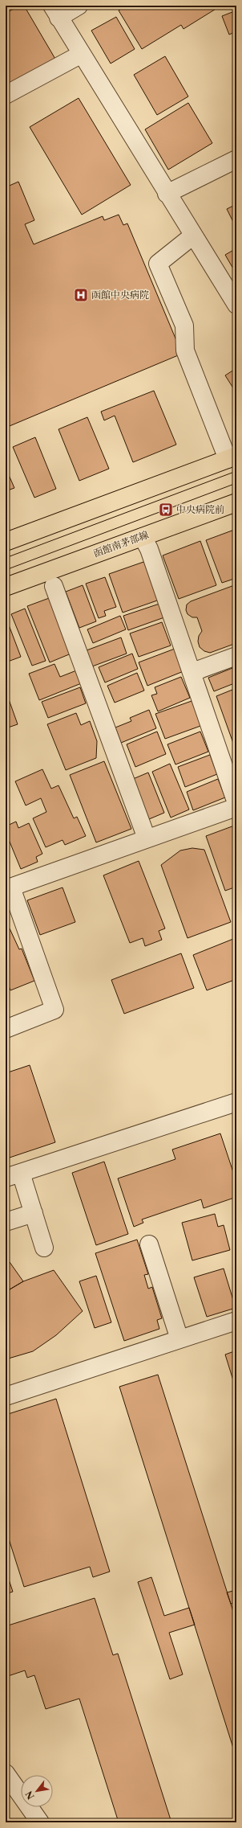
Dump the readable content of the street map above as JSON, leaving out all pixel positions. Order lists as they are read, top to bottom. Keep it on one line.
{"streets":{"main road":["函館南茅部線"]},"places":{"hospital":["函館中央病院"],"bus stop":["中央病院前"]},"north":"bottom left"}
